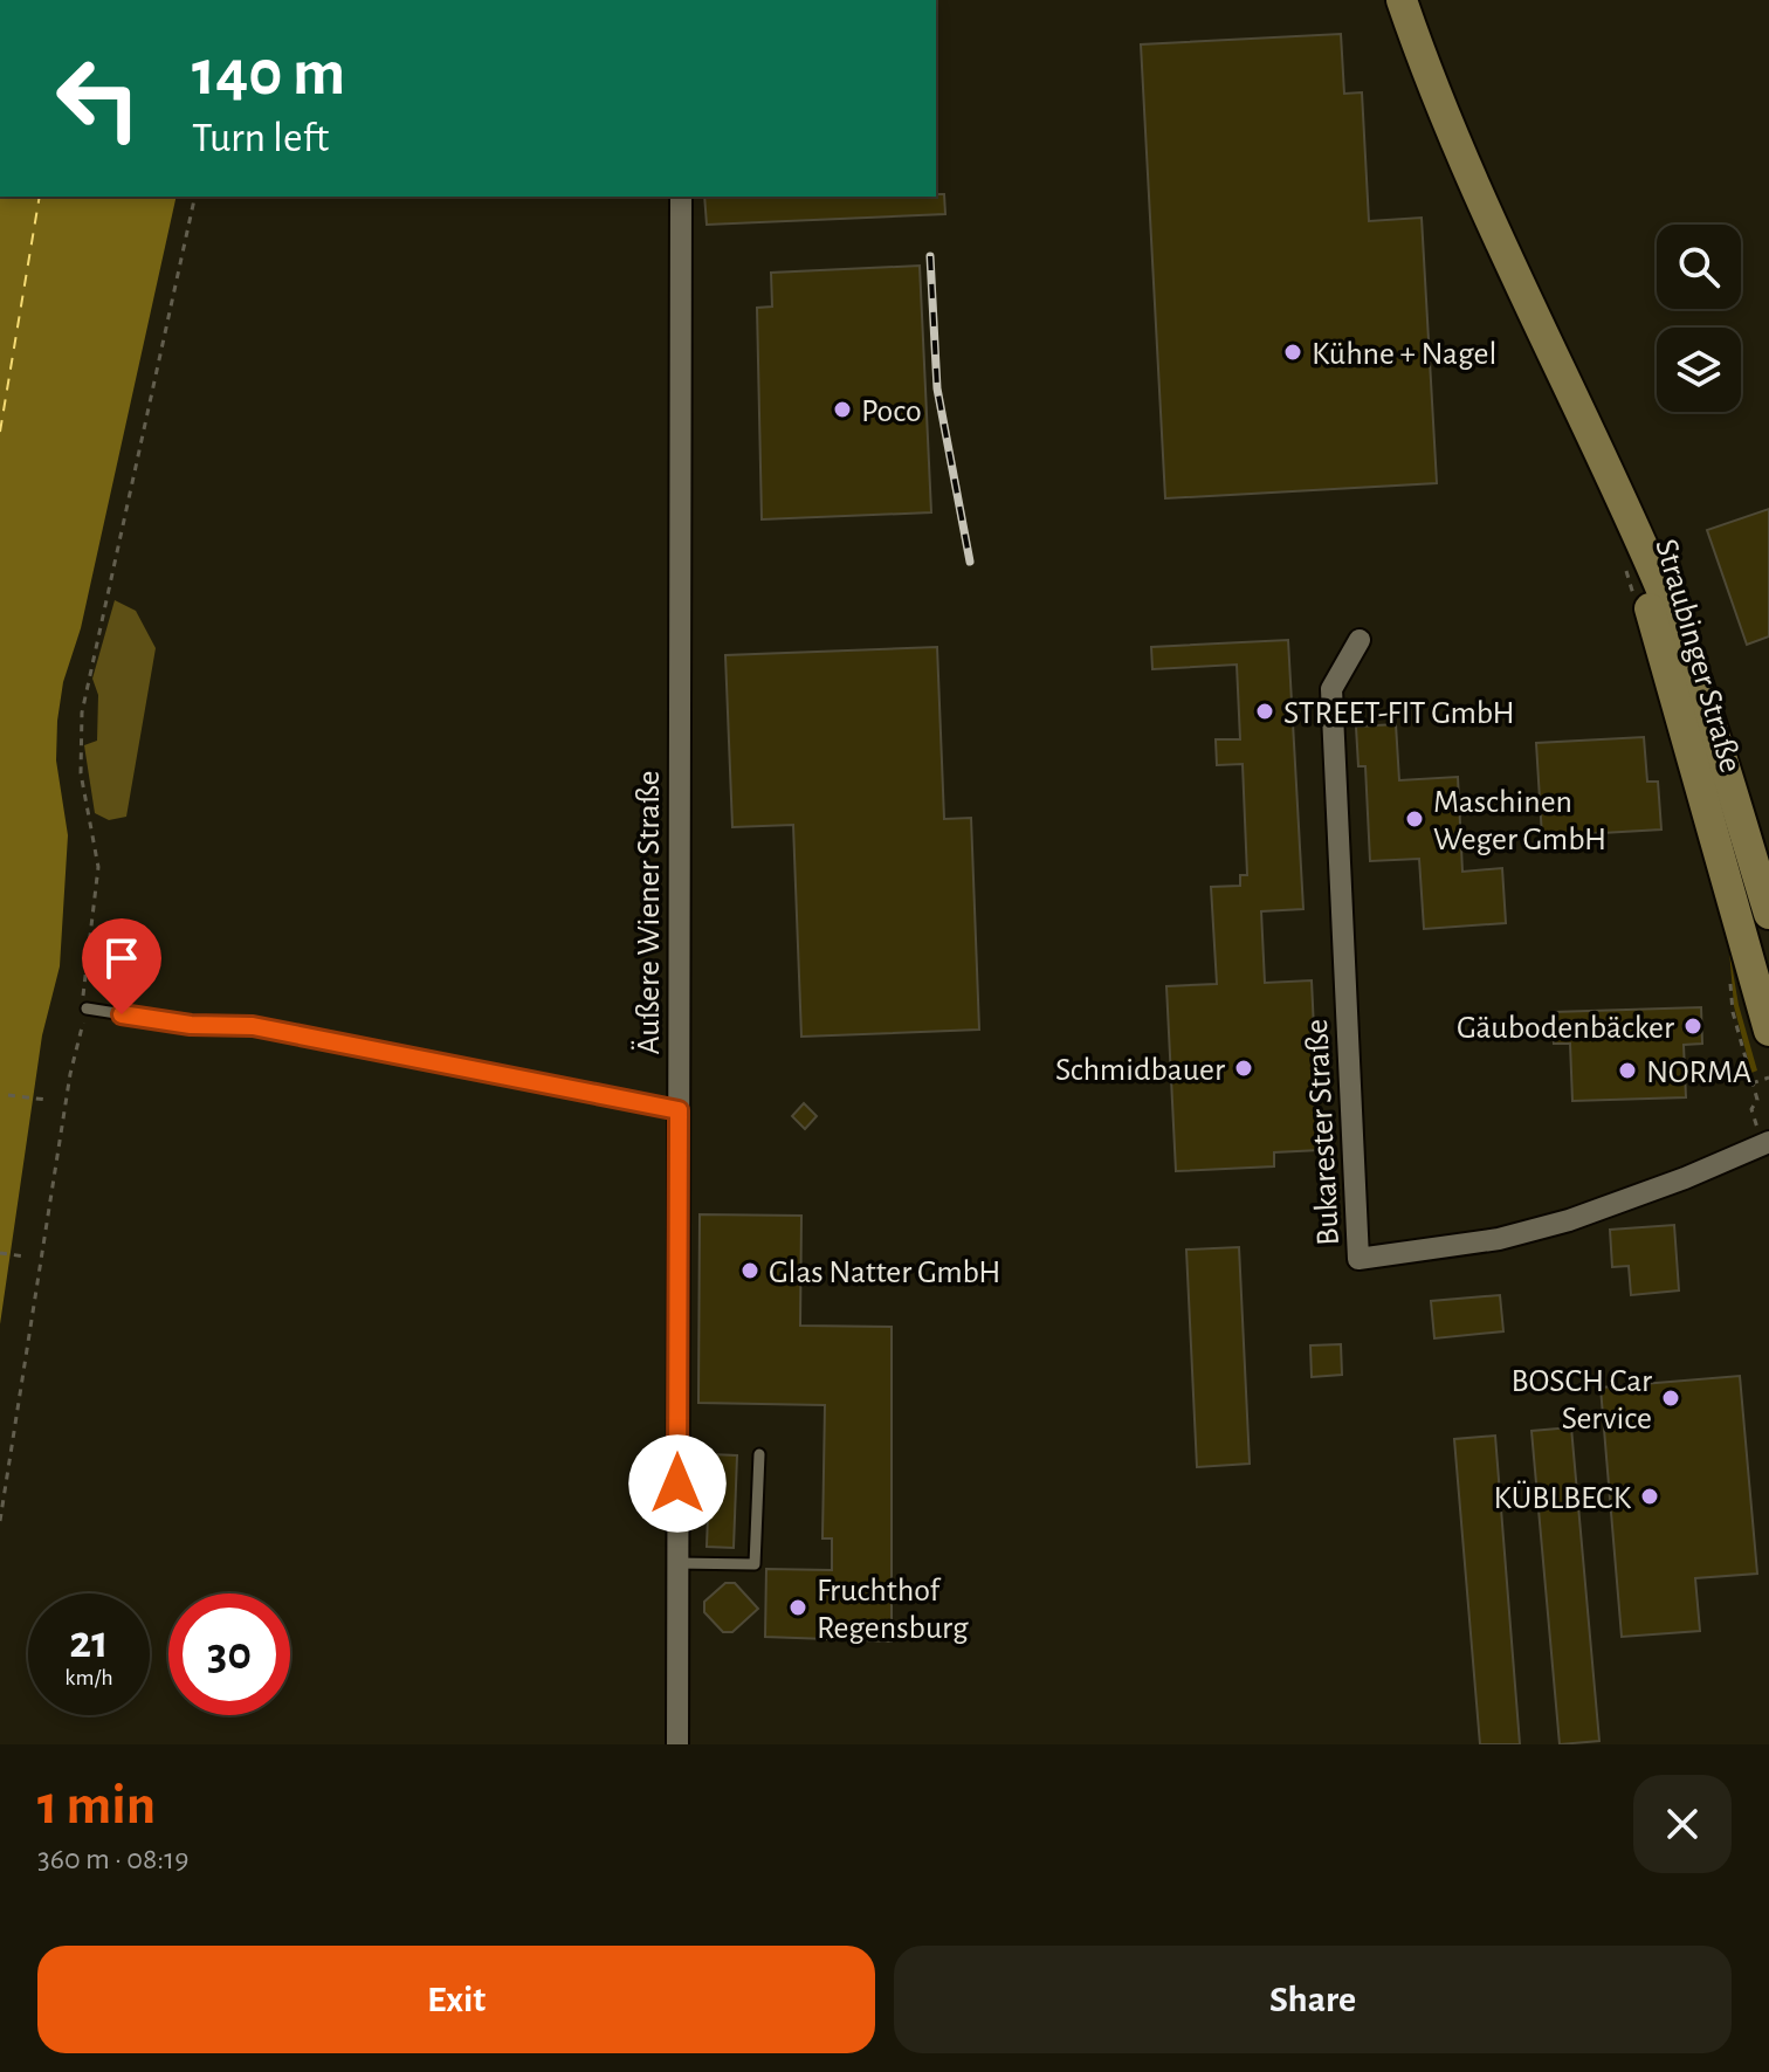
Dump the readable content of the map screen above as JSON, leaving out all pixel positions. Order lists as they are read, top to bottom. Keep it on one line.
{"streets":{"main road":["Straubinger Straße"],"street":["Äußere Wiener Straße","Bukarester Straße"]},"places":["Kühne + Nagel","Poco","STREET-FIT GmbH","Maschinen Weger GmbH","Gäubodenbäcker","Schmidbauer","NORMA","Glas Natter GmbH","BOSCH Car Service","KÜBLBECK","Fruchthof Regensburg"],"page":{"turn":["140 m","Turn left"],"speed":"21 km/h","limit":"30","heading":["1 min","360 m · 08:19"],"buttons":["Exit","Share"]}}
